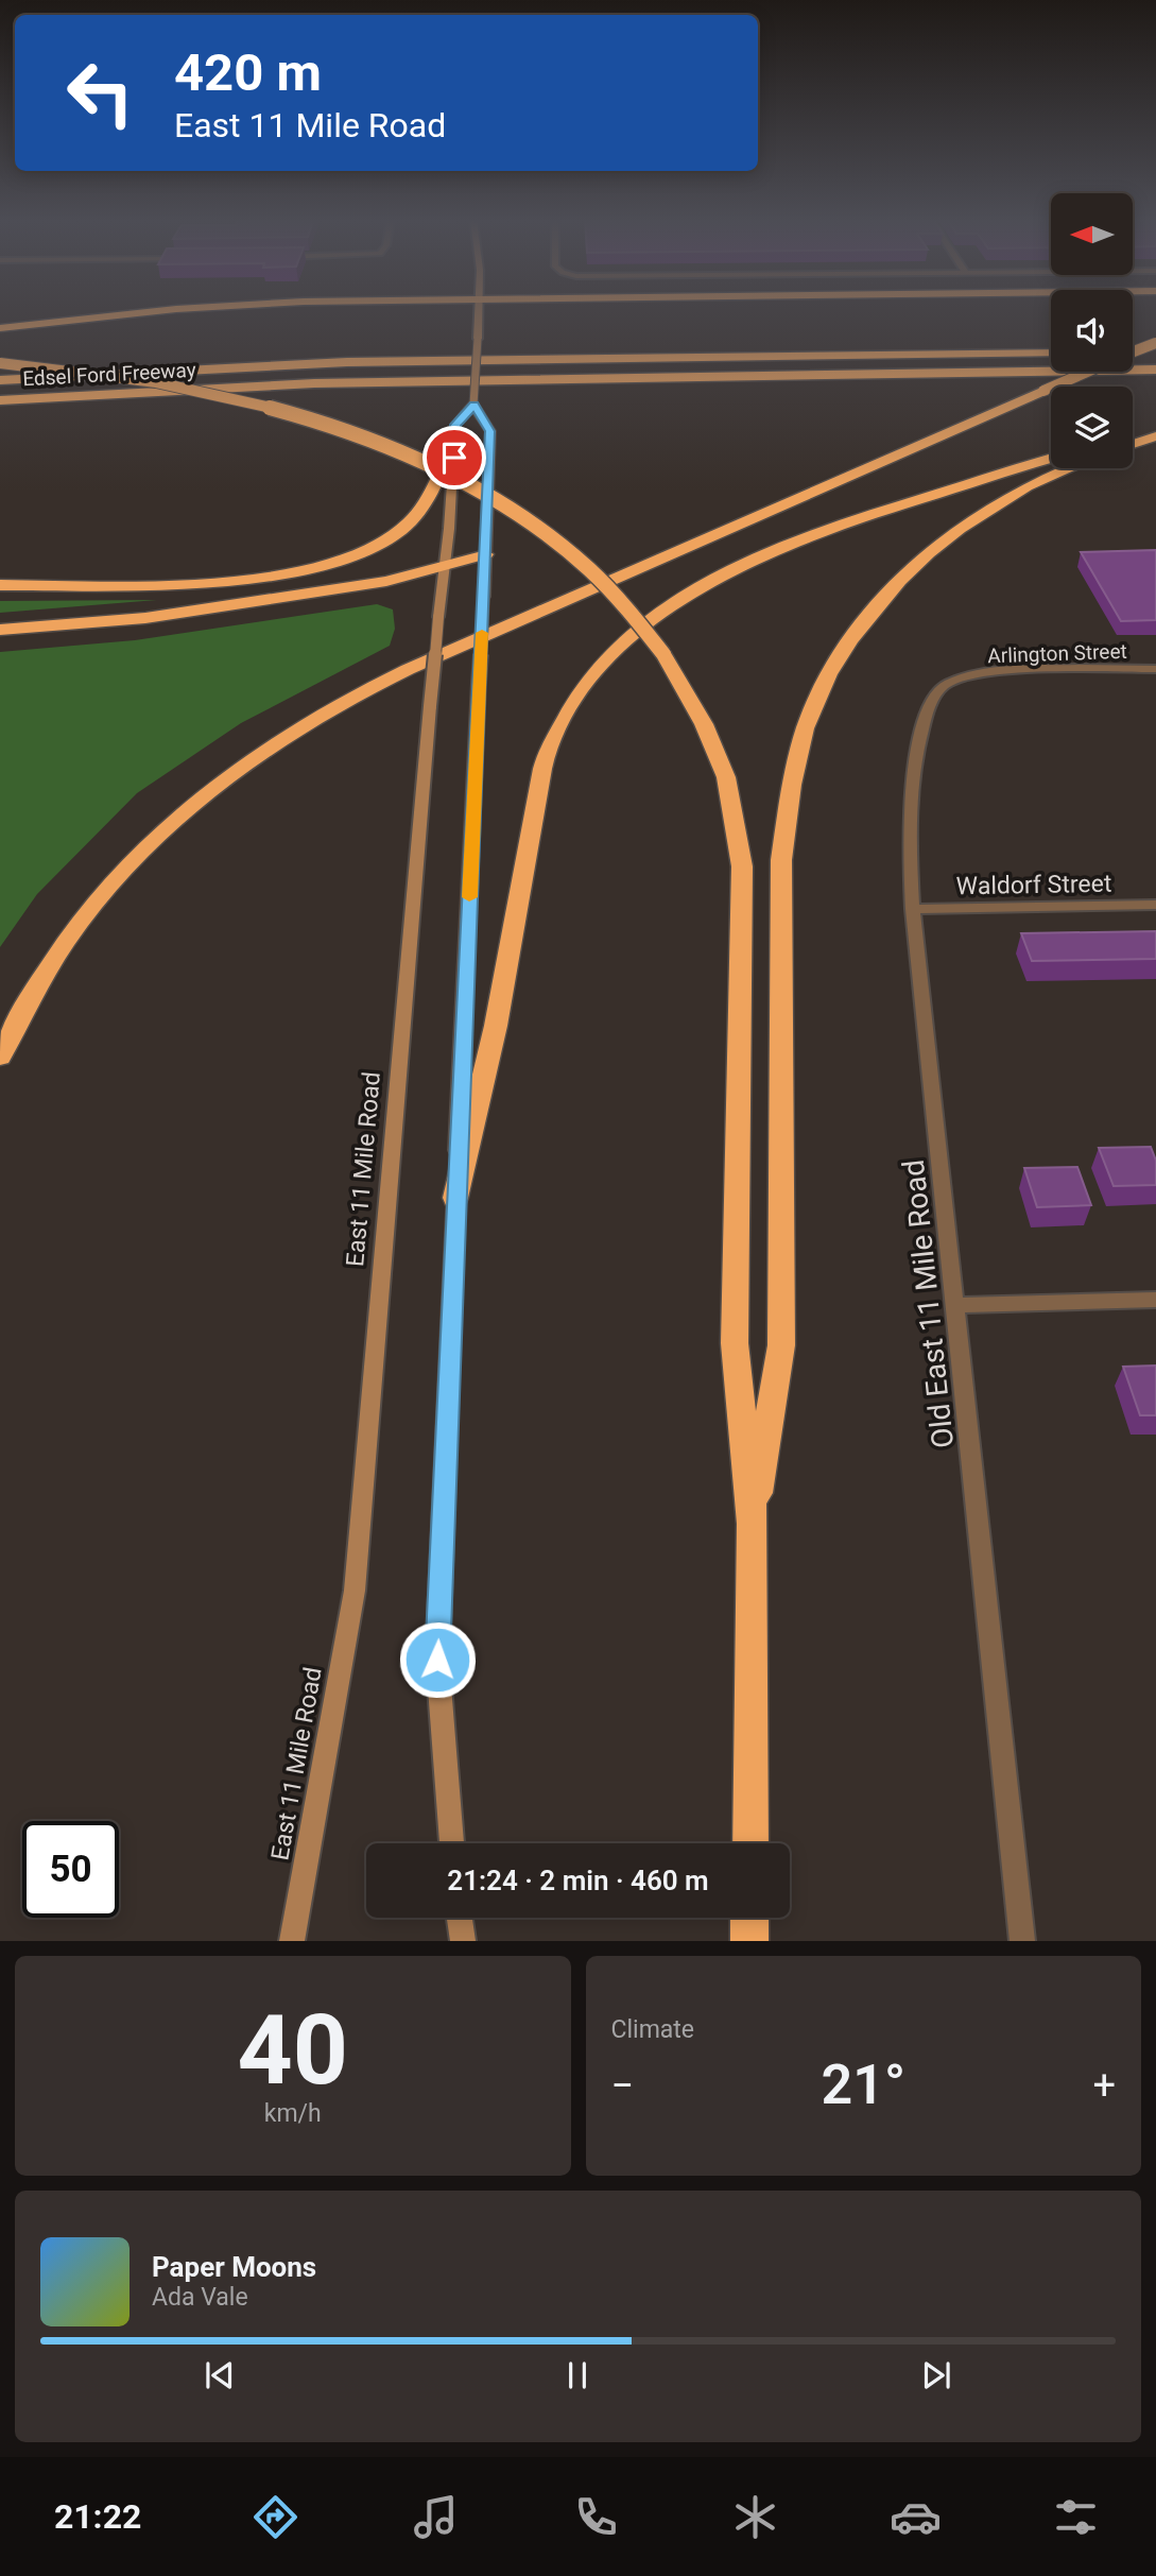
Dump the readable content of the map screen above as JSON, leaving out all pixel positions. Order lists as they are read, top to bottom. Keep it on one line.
{"streets":{"highway":["Edsel Ford Freeway"],"main road":["East 11 Mile Road"],"street":["Arlington Street","Waldorf Street","Old East 11 Mile Road"]},"crossings":[["Arlington Street","Old East 11 Mile Road"],["Waldorf Street","Old East 11 Mile Road"]],"north":"left","page":{"turn":["420 m","East 11 Mile Road"],"limit":"50","trip":"21:24 · 2 min · 460 m","tile":[["40","km/h"],"Climate"],"heat":["−","21°","+"],"song":["Paper Moons","Ada Vale"],"tabs":"21:22"}}
